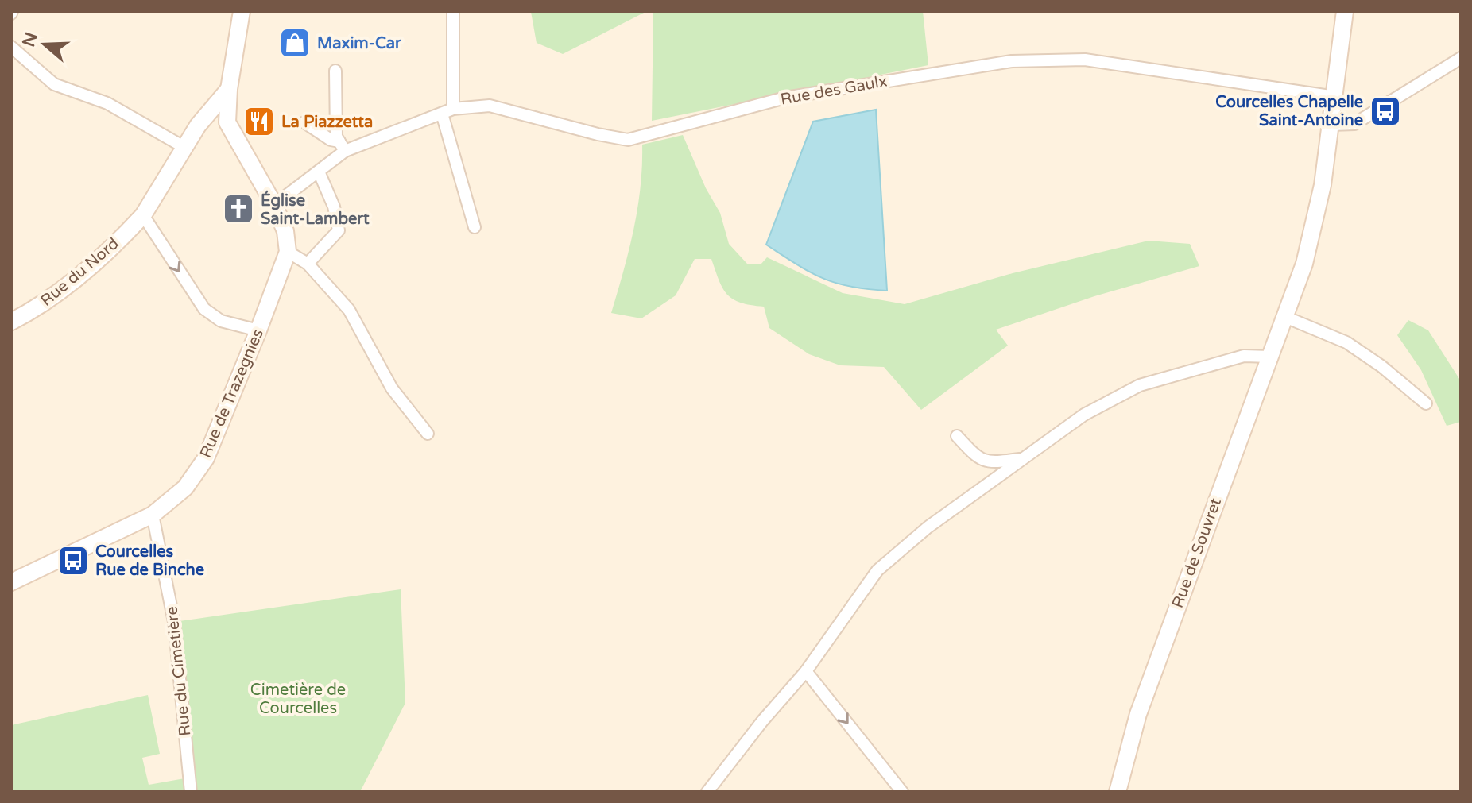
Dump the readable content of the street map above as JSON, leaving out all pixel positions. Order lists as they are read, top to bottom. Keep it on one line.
{"streets":{"main road":["Rue du Nord","Rue de Trazegnies","Rue de Souvret"],"street":["Rue des Gaulx","Rue du Cimetière"]},"crossings":[["Rue des Gaulx","Rue de Souvret"],["Rue de Trazegnies","Rue du Cimetière"]],"parks":["Cimetière de Courcelles"],"places":{"shop":["Maxim-Car"],"bus stop":["Courcelles Chapelle Saint-Antoine","Courcelles Rue de Binche"],"restaurant":["La Piazzetta"],"church":["Église Saint-Lambert"]},"north":"left"}
